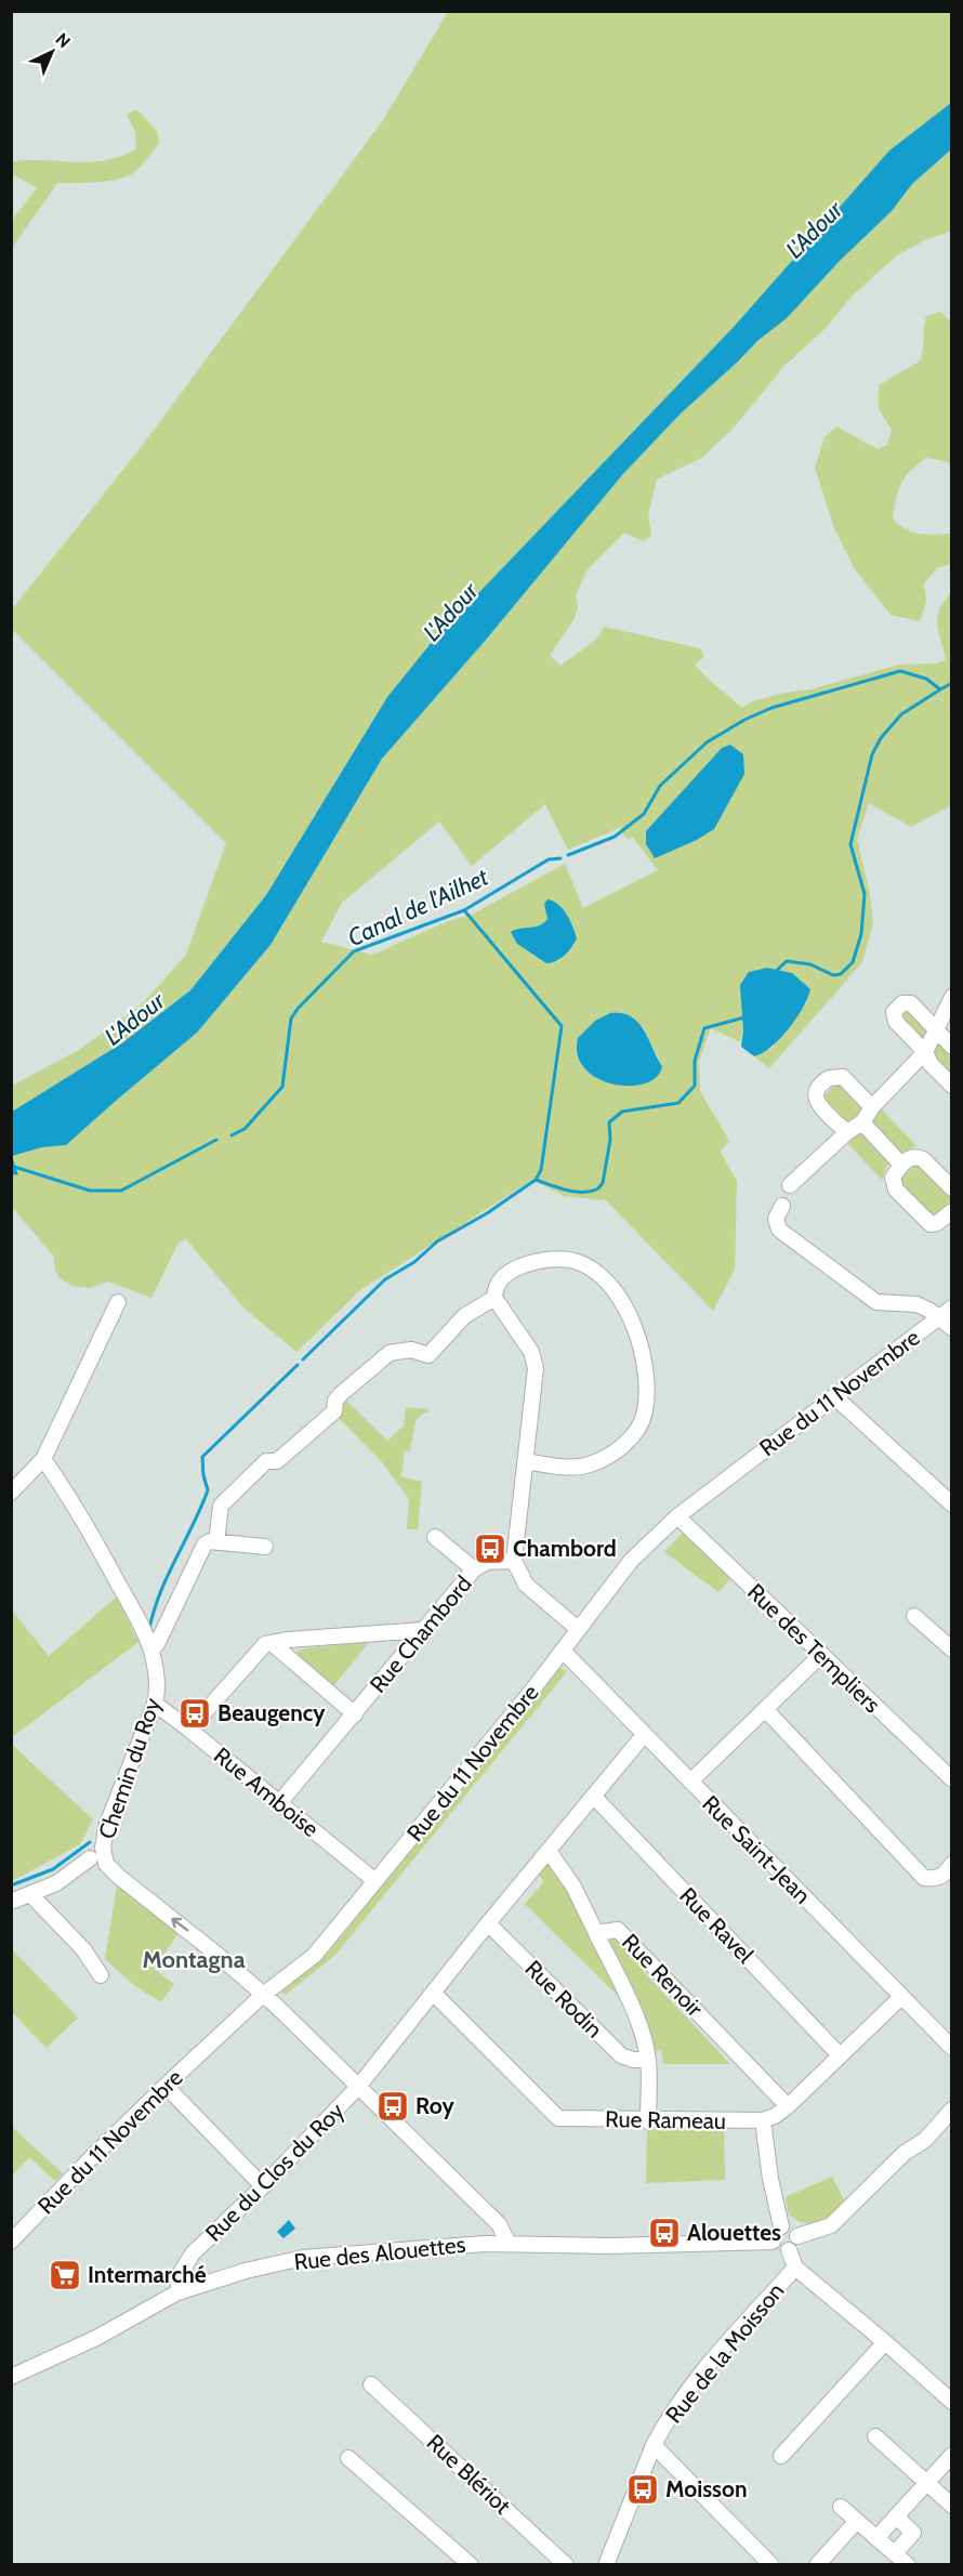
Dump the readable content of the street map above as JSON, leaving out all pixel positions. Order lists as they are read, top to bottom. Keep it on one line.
{"streets":{"street":["Rue du 11 Novembre","Rue Chambord","Rue des Templiers","Chemin du Roy","Rue Amboise","Rue Saint-Jean","Rue Ravel","Rue Renoir","Rue Rodin","Rue Rameau","Rue du Clos du Roy","Rue des Alouettes","Rue de la Moisson","Rue Blériot"]},"crossings":[["Rue du 11 Novembre","Rue des Templiers"],["Rue du 11 Novembre","Chemin du Roy"],["Rue du 11 Novembre","Rue Amboise"],["Rue du 11 Novembre","Rue Saint-Jean"],["Rue Chambord","Rue Amboise"],["Chemin du Roy","Rue Amboise"],["Chemin du Roy","Rue du Clos du Roy"],["Chemin du Roy","Rue des Alouettes"],["Rue Saint-Jean","Rue Rameau"],["Rue Ravel","Rue Rameau"],["Rue Renoir","Rue Rameau"],["Rue du Clos du Roy","Rue des Alouettes"],["Rue des Alouettes","Rue de la Moisson"]],"districts":["Montagna"],"water":["L'Adour","Canal de l'Ailhet"],"places":{"bus stop":["Chambord","Beaugency","Roy","Alouettes","Moisson"],"supermarket":["Intermarché"]},"north":"top right"}
